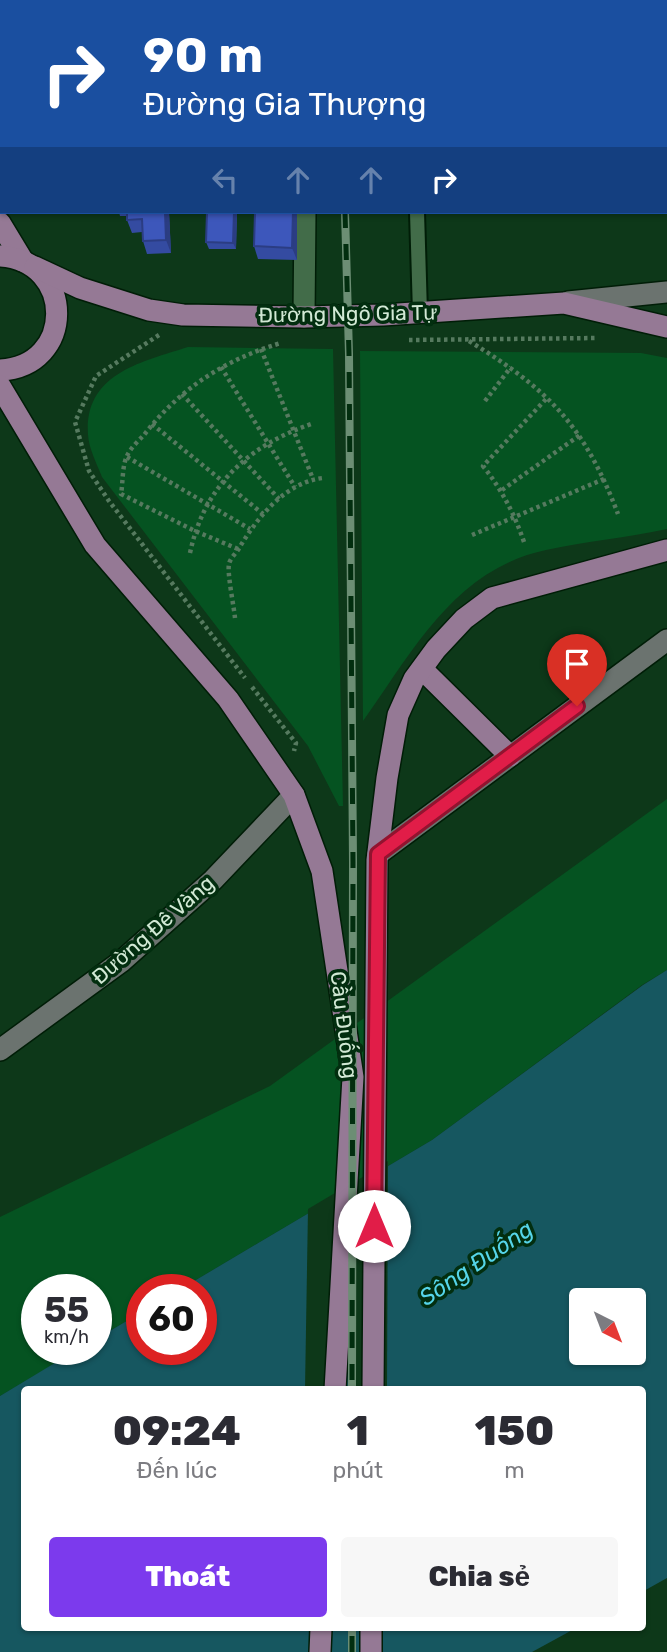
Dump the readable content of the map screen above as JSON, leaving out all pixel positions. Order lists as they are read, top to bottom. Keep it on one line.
{"streets":{"main road":["Đường Ngô Gia Tự","Đường Đê Vàng","Cầu Đuống"]},"crossings":[["Đường Đê Vàng","Cầu Đuống"]],"water":["Sông Đuống"],"north":"bottom right","page":{"turn":["90 m","Đường Gia Thượng"],"speed":"55 km/h","limit":"60","eta":["09:24","Đến lúc","1","phút","150","m"],"buttons":["Thoát","Chia sẻ"]}}
